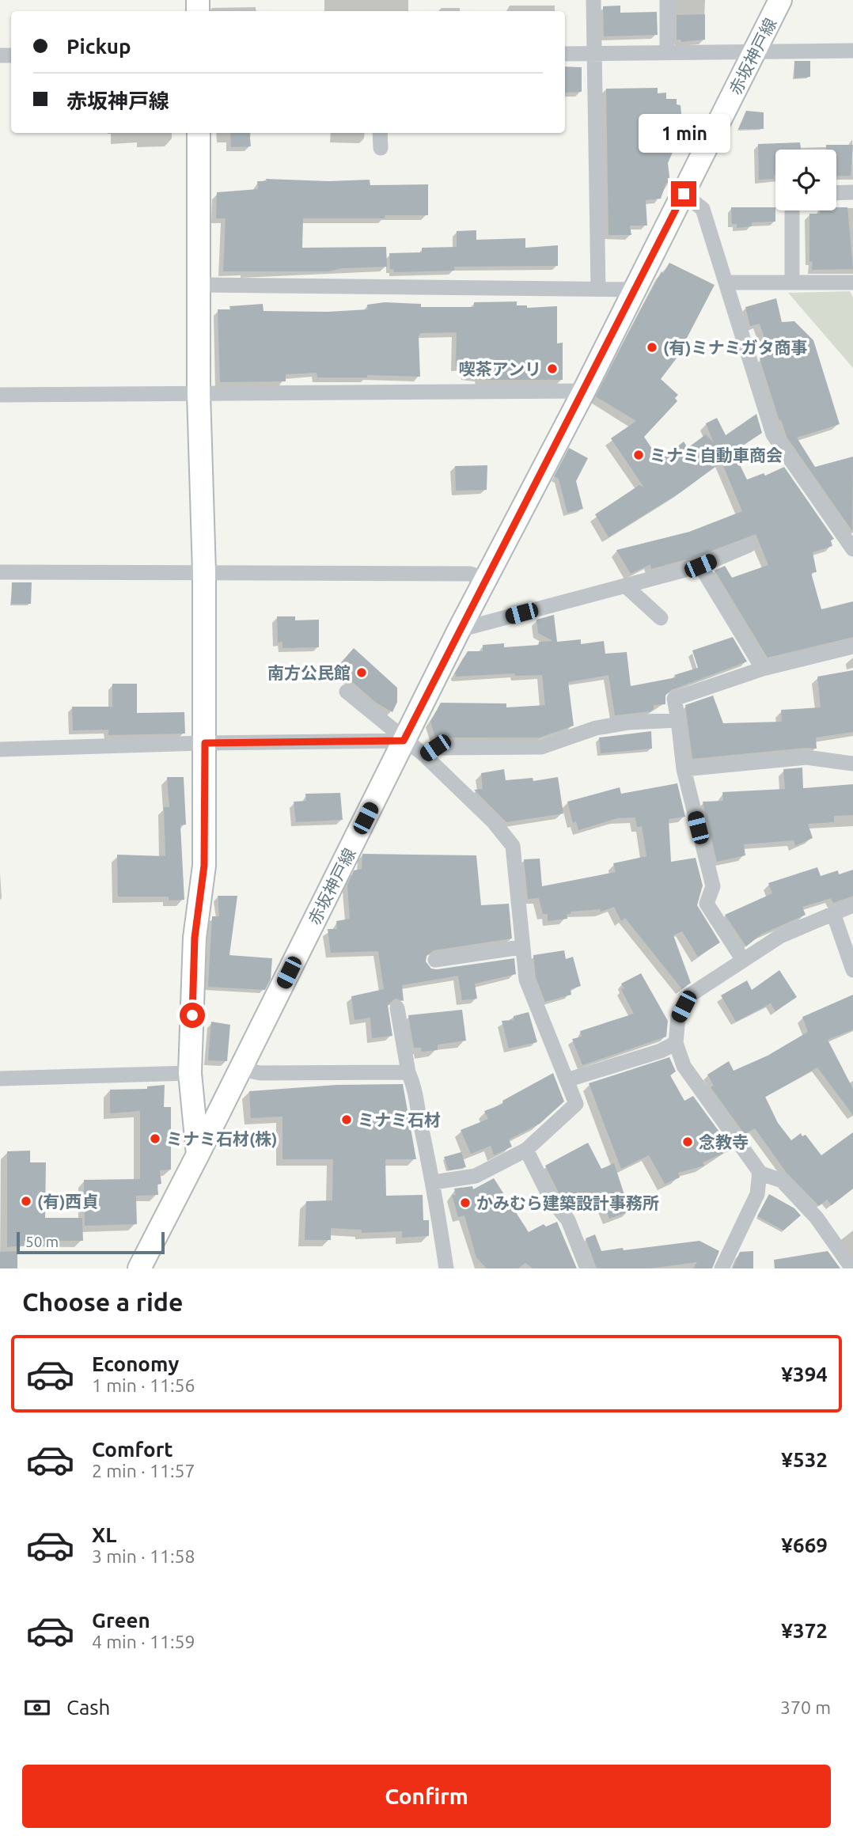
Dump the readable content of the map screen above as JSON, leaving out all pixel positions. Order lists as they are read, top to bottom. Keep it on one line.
{"streets":{"main road":["赤坂神戸線"]},"places":["(有)ミナミガタ商事","喫茶アンリ","ミナミ自動車商会","南方公民館","ミナミ石材","ミナミ石材(株)","念教寺","(有)西貞","かみむら建築設計事務所"],"scale_bar":"50 m","page":{"banner":["Pickup","赤坂神戸線"],"bubble":"1 min","scale":"50 m","heading":"Choose a ride","list":[{"name":"Economy","note":"1 min · 11:56","value":"¥394"},{"name":"Comfort","note":"2 min · 11:57","value":"¥532"},{"name":"XL","note":"3 min · 11:58","value":"¥669"},{"name":"Green","note":"4 min · 11:59","value":"¥372"}],"pay":["Cash","370 m"],"buttons":"Confirm"}}
